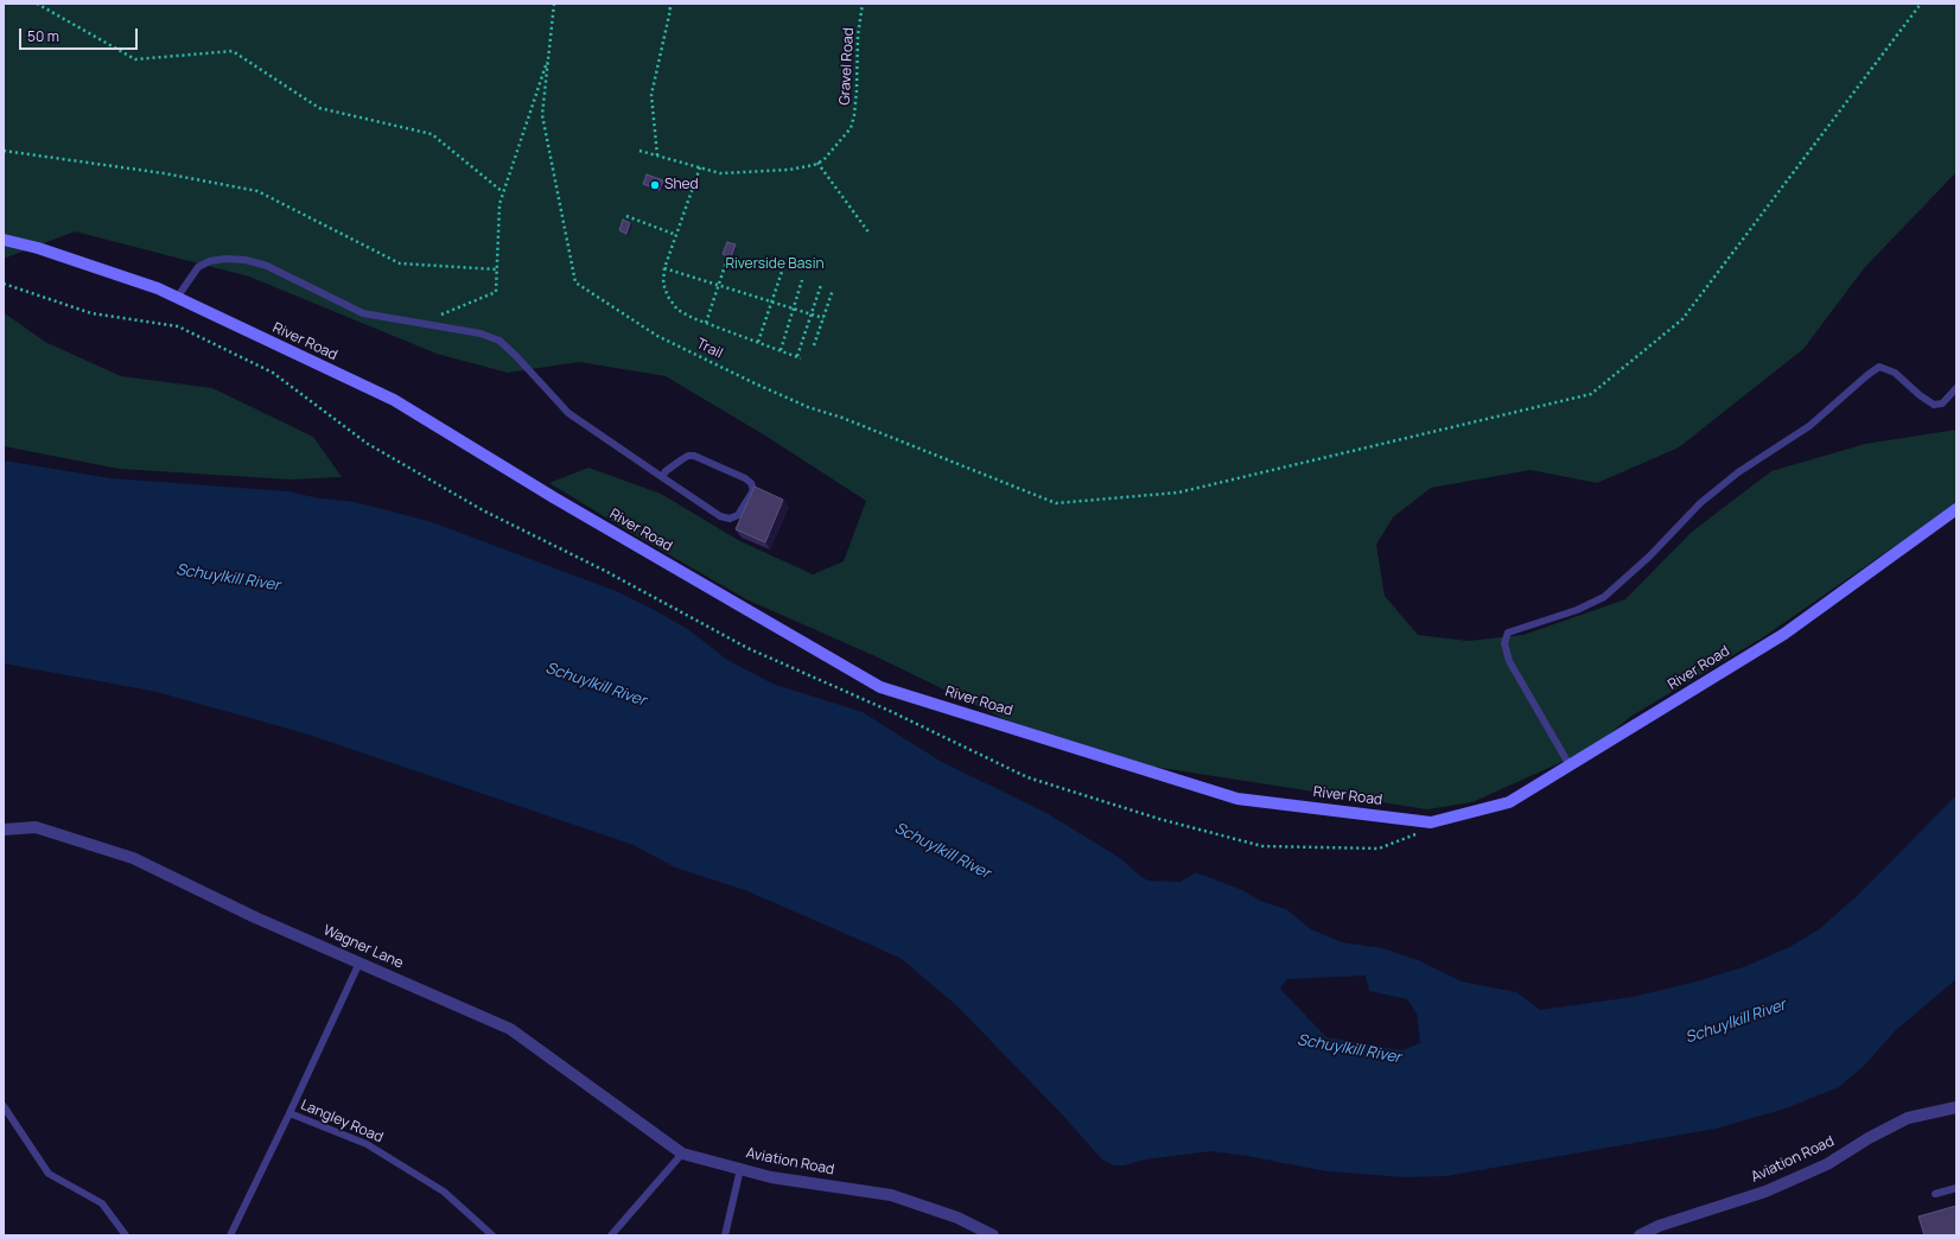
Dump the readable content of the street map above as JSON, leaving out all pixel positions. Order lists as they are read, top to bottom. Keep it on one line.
{"streets":{"street":["River Road","Wagner Lane","Aviation Road"],"lane":["Langley Road"],"path":["Gravel Road","Trail"]},"crossings":[["Wagner Lane","Aviation Road"]],"water":["Schuylkill River"],"parks":["Riverside Basin"],"places":["Shed"],"scale_bar":"50 m"}
